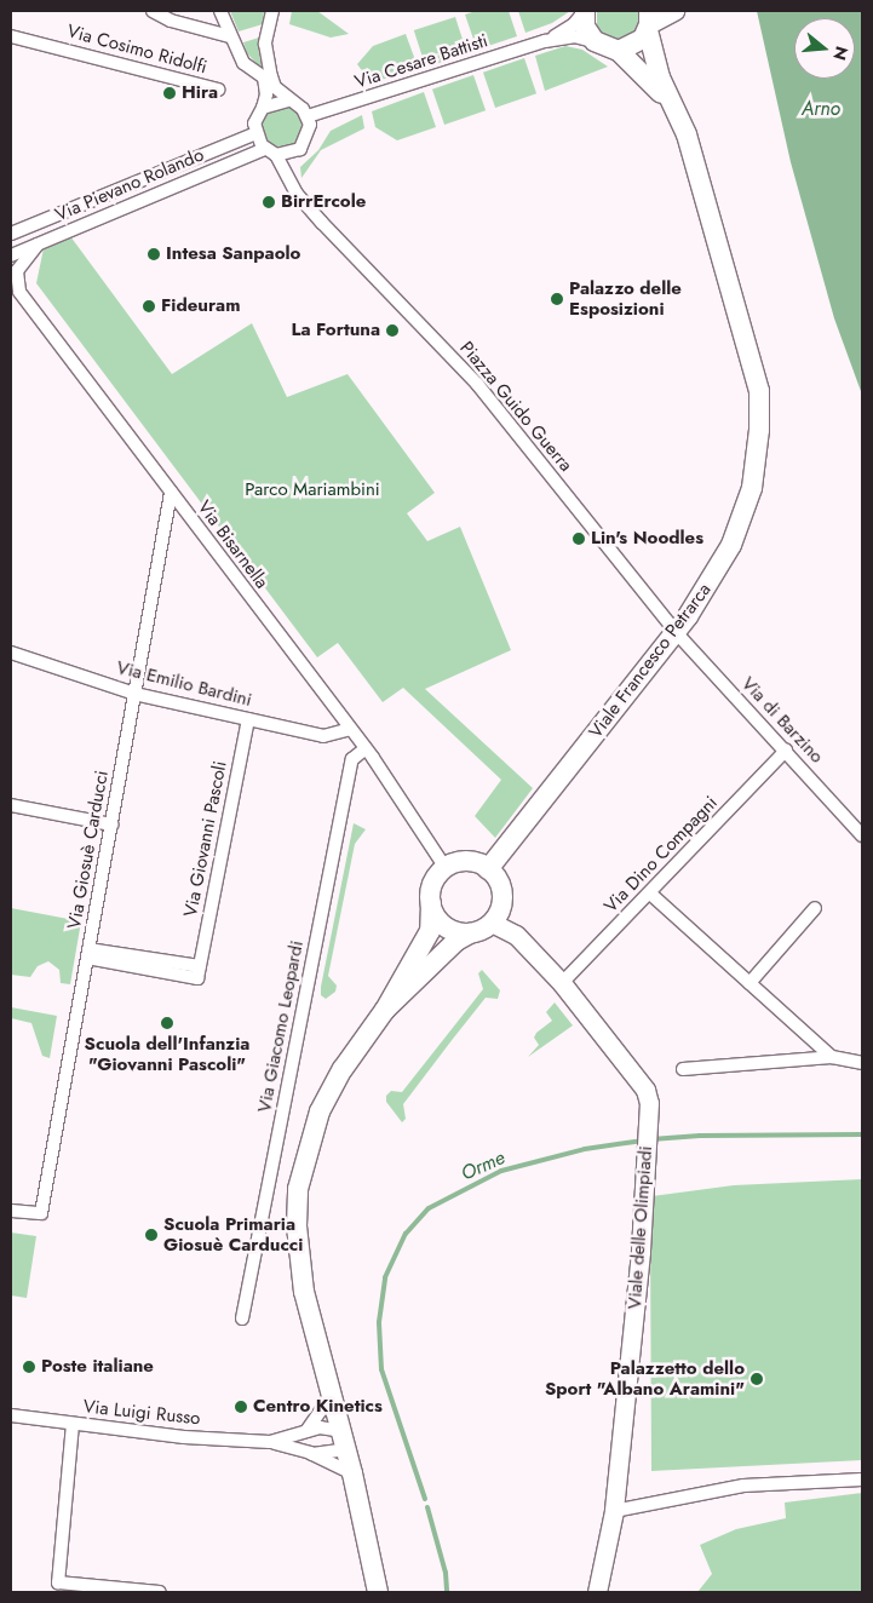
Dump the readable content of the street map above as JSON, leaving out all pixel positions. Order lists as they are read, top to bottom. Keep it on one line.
{"streets":{"main road":["Viale Francesco Petrarca"],"street":["Via Cosimo Ridolfi","Via Cesare Battisti","Via Pievano Rolando","Piazza Guido Guerra","Via Bisarnella","Via Emilio Bardini","Via di Barzino","Via Giovanni Pascoli","Via Giosuè Carducci","Via Dino Compagni","Via Giacomo Leopardi","Viale delle Olimpiadi","Via Luigi Russo"]},"crossings":[["Via Cesare Battisti","Via Pievano Rolando"],["Via Cesare Battisti","Piazza Guido Guerra"],["Via Cesare Battisti","Viale Francesco Petrarca"],["Via Pievano Rolando","Piazza Guido Guerra"],["Via Pievano Rolando","Via Bisarnella"],["Piazza Guido Guerra","Viale Francesco Petrarca"],["Piazza Guido Guerra","Via di Barzino"],["Via Bisarnella","Viale Francesco Petrarca"],["Via Bisarnella","Via Emilio Bardini"],["Via Bisarnella","Via Giosuè Carducci"],["Via Bisarnella","Via Giacomo Leopardi"],["Via Bisarnella","Viale delle Olimpiadi"],["Viale Francesco Petrarca","Via di Barzino"],["Viale Francesco Petrarca","Viale delle Olimpiadi"],["Via Emilio Bardini","Via Giovanni Pascoli"],["Via Emilio Bardini","Via Giosuè Carducci"],["Via di Barzino","Via Dino Compagni"],["Via Giovanni Pascoli","Via Giosuè Carducci"],["Via Dino Compagni","Viale delle Olimpiadi"]],"water":["Arno","Orme"],"parks":["Parco Mariambini"],"places":["Hira","BirrErcole","Intesa Sanpaolo","Palazzo delle Esposizioni","Fideuram","La Fortuna","Lin's Noodles","Scuola dell'Infanzia \"Giovanni Pascoli\"","Scuola Primaria Giosuè Carducci","Poste italiane","Palazzetto dello Sport \"Albano Aramini\"","Centro Kinetics"],"north":"right"}
